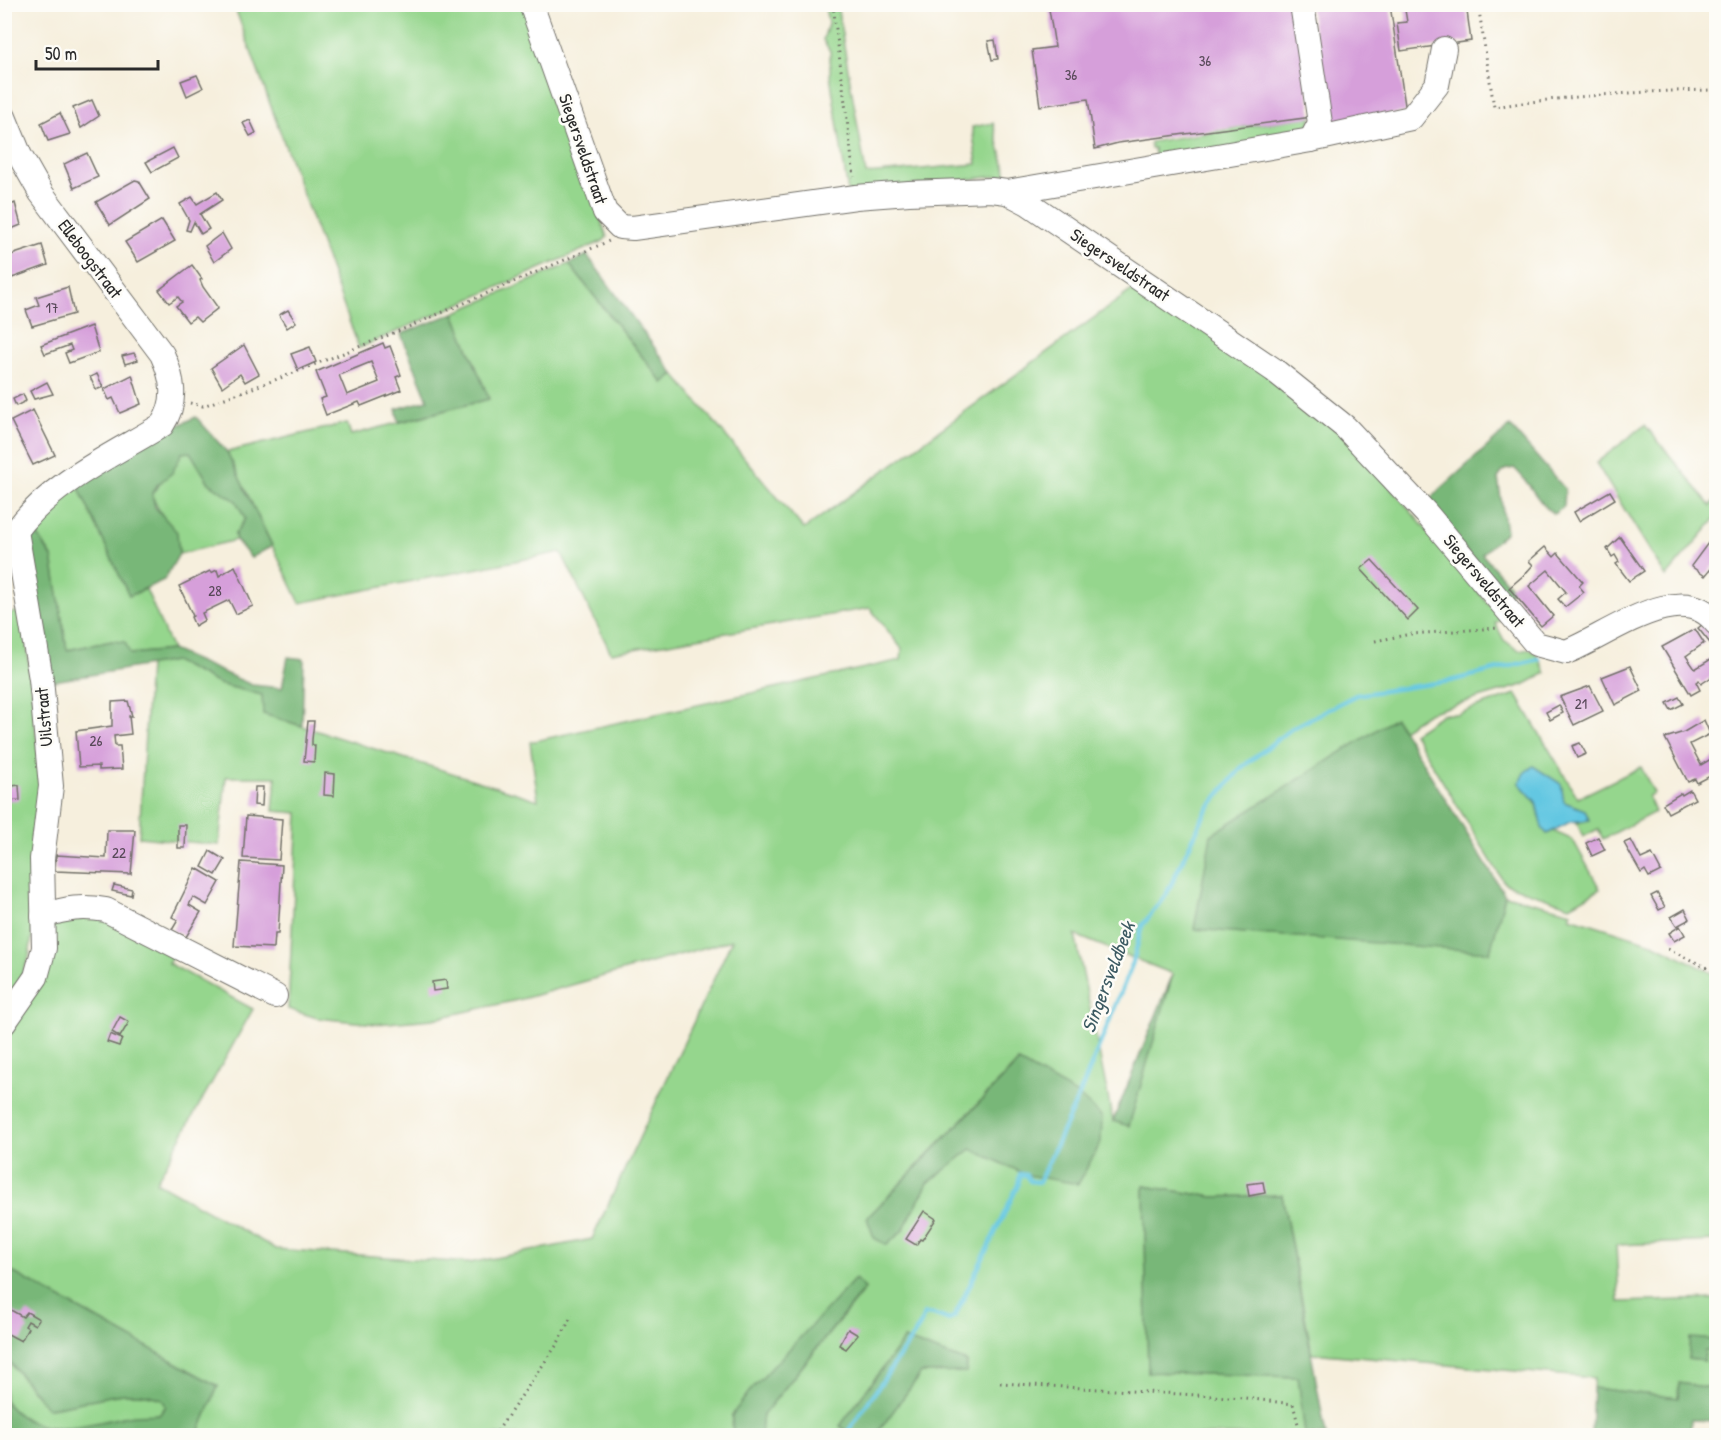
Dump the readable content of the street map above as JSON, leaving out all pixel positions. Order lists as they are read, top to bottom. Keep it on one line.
{"streets":{"street":["Siegersveldstraat","Elleboogstraat","Uilstraat"]},"water":["Singersveldbeek"],"house_numbers":["36","36","17","28","21","26","22"],"scale_bar":"50 m"}
